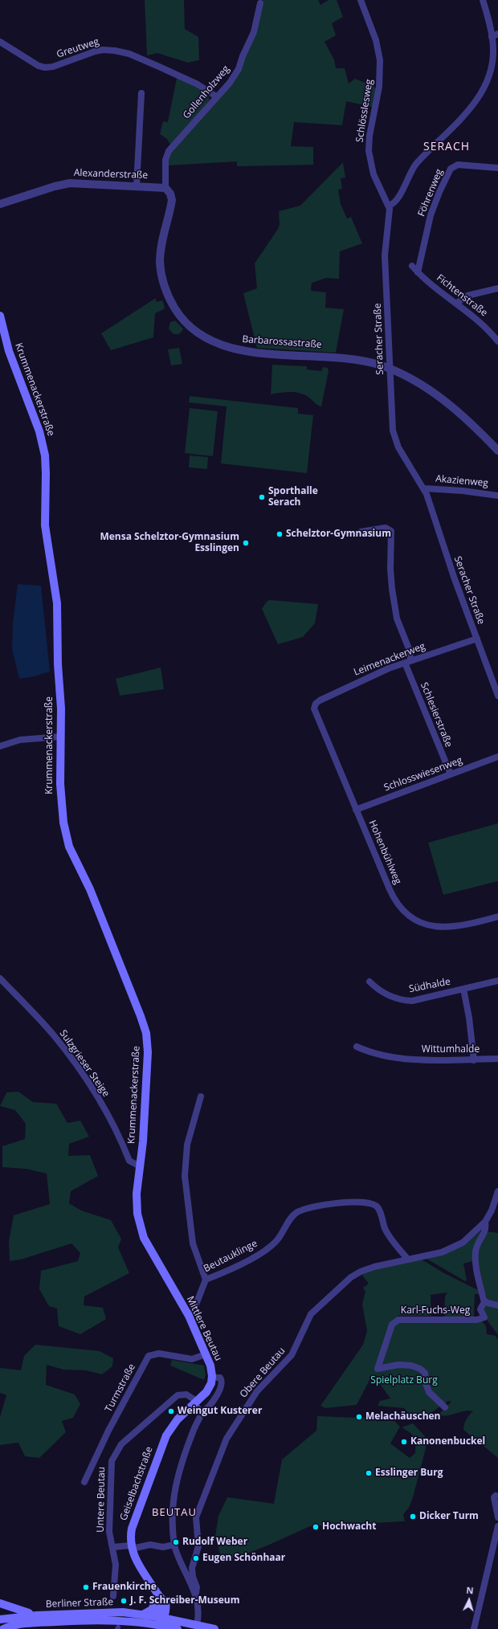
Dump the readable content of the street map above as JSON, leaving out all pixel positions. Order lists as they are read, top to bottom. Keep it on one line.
{"streets":{"main road":["Krummenackerstraße","Mittlere Beutau","Geiselbachstraße","Berliner Straße"],"street":["Greutweg","Gollenholzweg","Schlösslesweg","Alexanderstraße","Föhrenweg","Fichtenstraße","Seracher Straße","Barbarossastraße","Akazienweg","Leimenackerweg","Schlesierstraße","Schlosswiesenweg","Hohenbühlweg","Südhalde","Wittumhalde","Sulzgrieser Steige","Beutauklinge","Karl-Fuchs-Weg","Obere Beutau","Turmstraße","Untere Beutau"]},"crossings":[["Greutweg","Gollenholzweg"],["Gollenholzweg","Alexanderstraße"],["Gollenholzweg","Barbarossastraße"],["Schlösslesweg","Seracher Straße"],["Alexanderstraße","Barbarossastraße"],["Föhrenweg","Fichtenstraße"],["Seracher Straße","Barbarossastraße"],["Seracher Straße","Akazienweg"],["Seracher Straße","Leimenackerweg"],["Krummenackerstraße","Sulzgrieser Steige"],["Krummenackerstraße","Mittlere Beutau"],["Leimenackerweg","Schlesierstraße"],["Leimenackerweg","Hohenbühlweg"],["Schlesierstraße","Schlosswiesenweg"],["Schlosswiesenweg","Hohenbühlweg"],["Sulzgrieser Steige","Mittlere Beutau"],["Beutauklinge","Mittlere Beutau"],["Beutauklinge","Obere Beutau"],["Mittlere Beutau","Turmstraße"],["Geiselbachstraße","Untere Beutau"]],"districts":["SERACH","BEUTAU"],"parks":["Spielplatz Burg"],"places":["Sporthalle Serach","Schelztor-Gymnasium","Mensa Schelztor-Gymnasium Esslingen","Weingut Kusterer","Melachäuschen","Kanonenbuckel","Esslinger Burg","Dicker Turm","Hochwacht","Rudolf Weber","Eugen Schönhaar","Frauenkirche","J. F. Schreiber-Museum"],"north":"top"}
